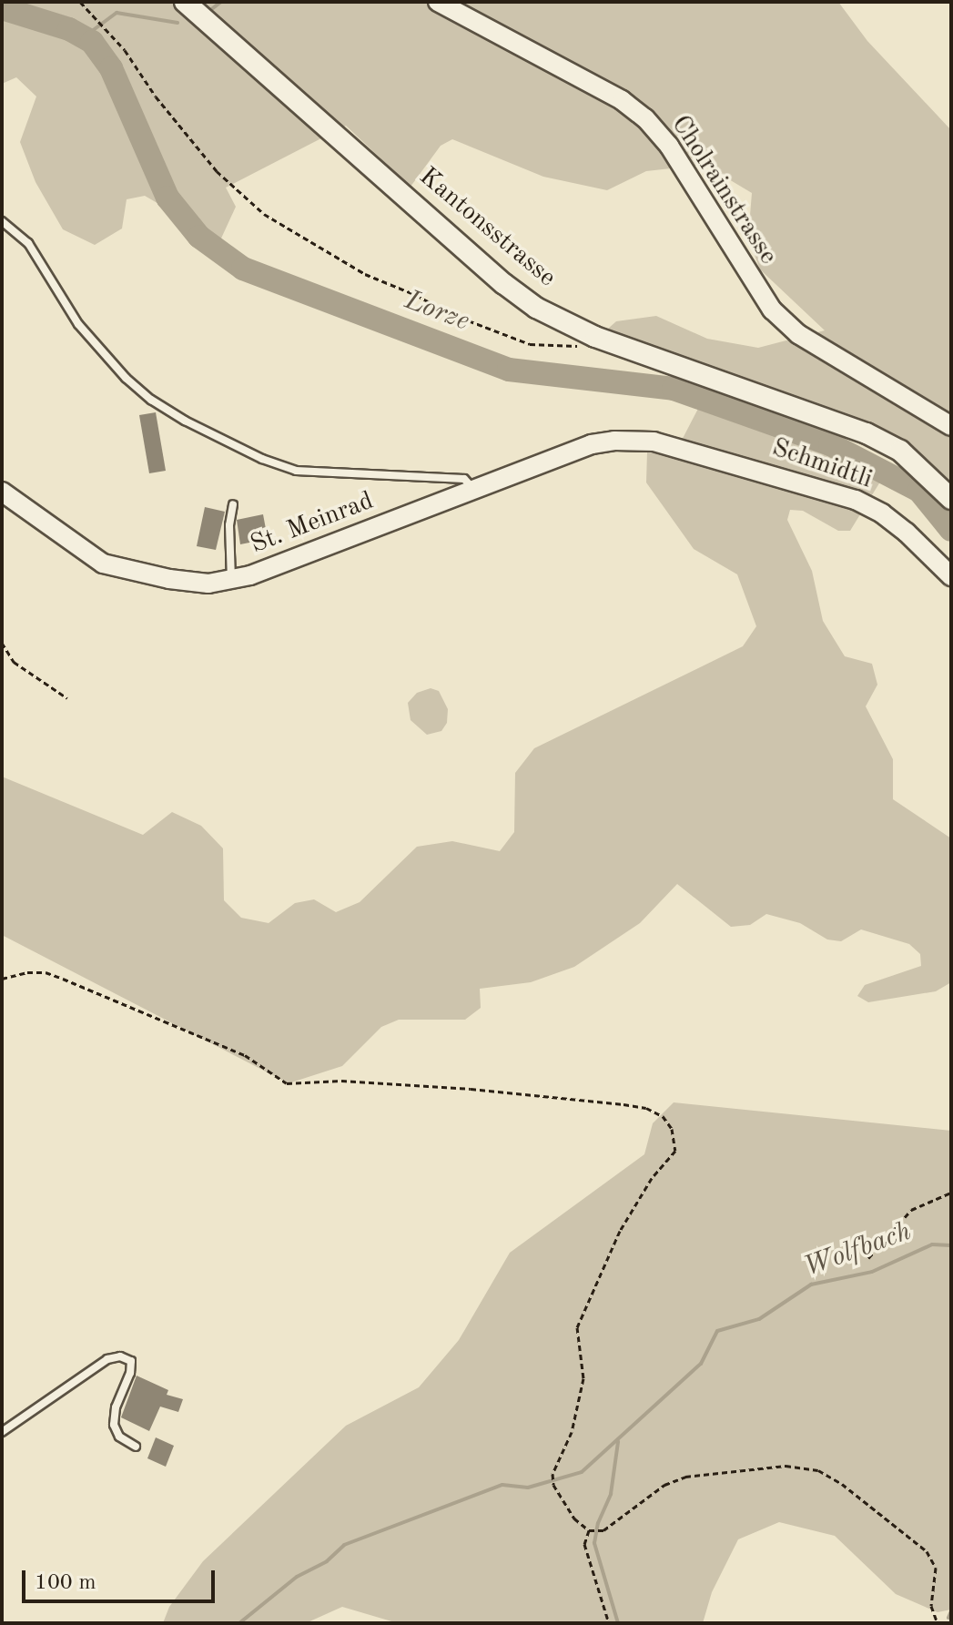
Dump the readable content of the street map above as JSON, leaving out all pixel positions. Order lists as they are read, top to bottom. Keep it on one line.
{"streets":{"main road":["Kantonsstrasse"],"street":["Cholrainstrasse","Schmidtli","St. Meinrad"]},"crossings":[["Schmidtli","St. Meinrad"]],"water":["Lorze","Wolfbach"],"scale_bar":"100 m"}
